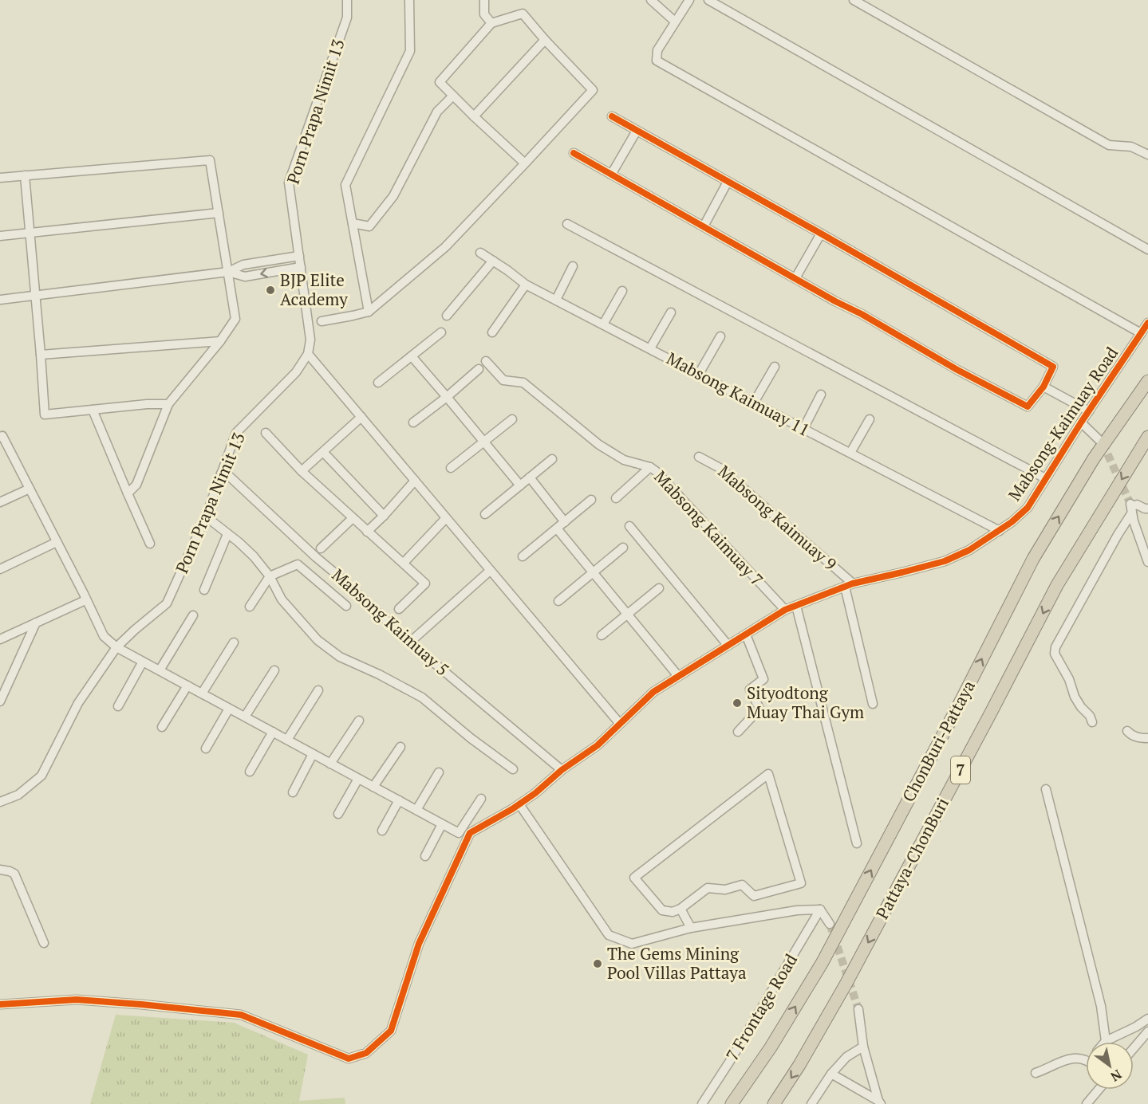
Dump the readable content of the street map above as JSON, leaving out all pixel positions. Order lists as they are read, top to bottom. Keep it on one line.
{"streets":{"highway":["ChonBuri-Pattaya","7","Pattaya-ChonBuri"],"street":["Porn Prapa Nimit 13","Mabsong Kaimuay 11","Mabsong-Kaimuay Road","Mabsong Kaimuay 9","Mabsong Kaimuay 7","Mabsong Kaimuay 5","7 Frontage Road"]},"crossings":[["Porn Prapa Nimit 13","Mabsong Kaimuay 5"],["Mabsong Kaimuay 11","Mabsong-Kaimuay Road"],["Mabsong-Kaimuay Road","Mabsong Kaimuay 9"],["Mabsong-Kaimuay Road","Mabsong Kaimuay 7"],["Mabsong-Kaimuay Road","Mabsong Kaimuay 5"]],"one_way":["ChonBuri-Pattaya","Pattaya-ChonBuri"],"places":["BJP Elite Academy","Sityodtong Muay Thai Gym","The Gems Mining Pool Villas Pattaya"],"north":"bottom right"}
